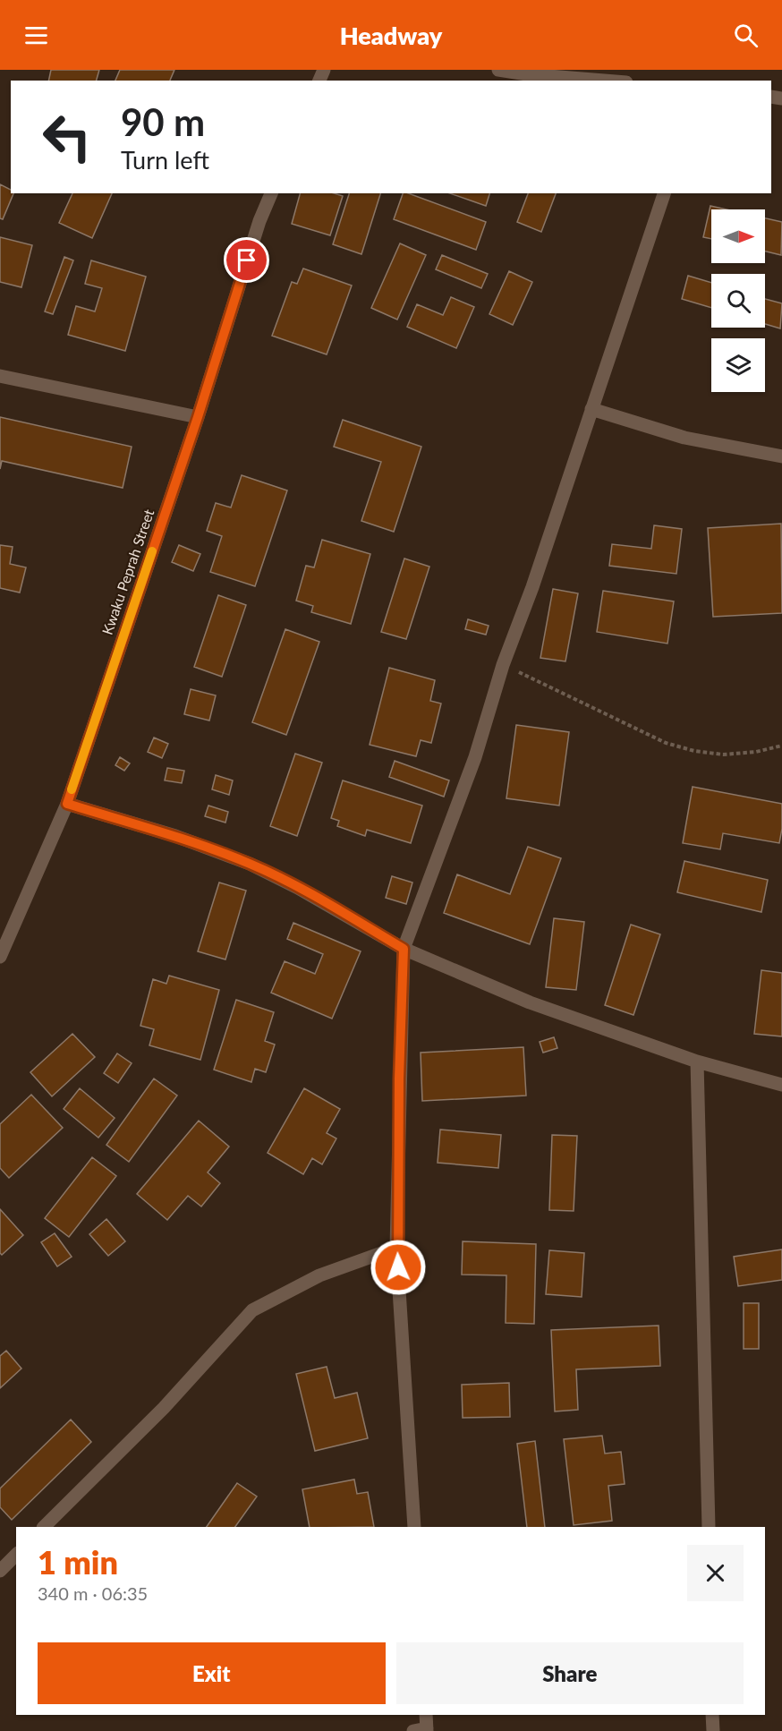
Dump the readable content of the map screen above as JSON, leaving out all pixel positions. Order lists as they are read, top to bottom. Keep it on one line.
{"streets":{"street":["Kwaku Peprah Street"]},"north":"right","page":{"header":"Headway","turn":["90 m","Turn left"],"heading":["1 min","340 m · 06:35"],"buttons":["Exit","Share"]}}
